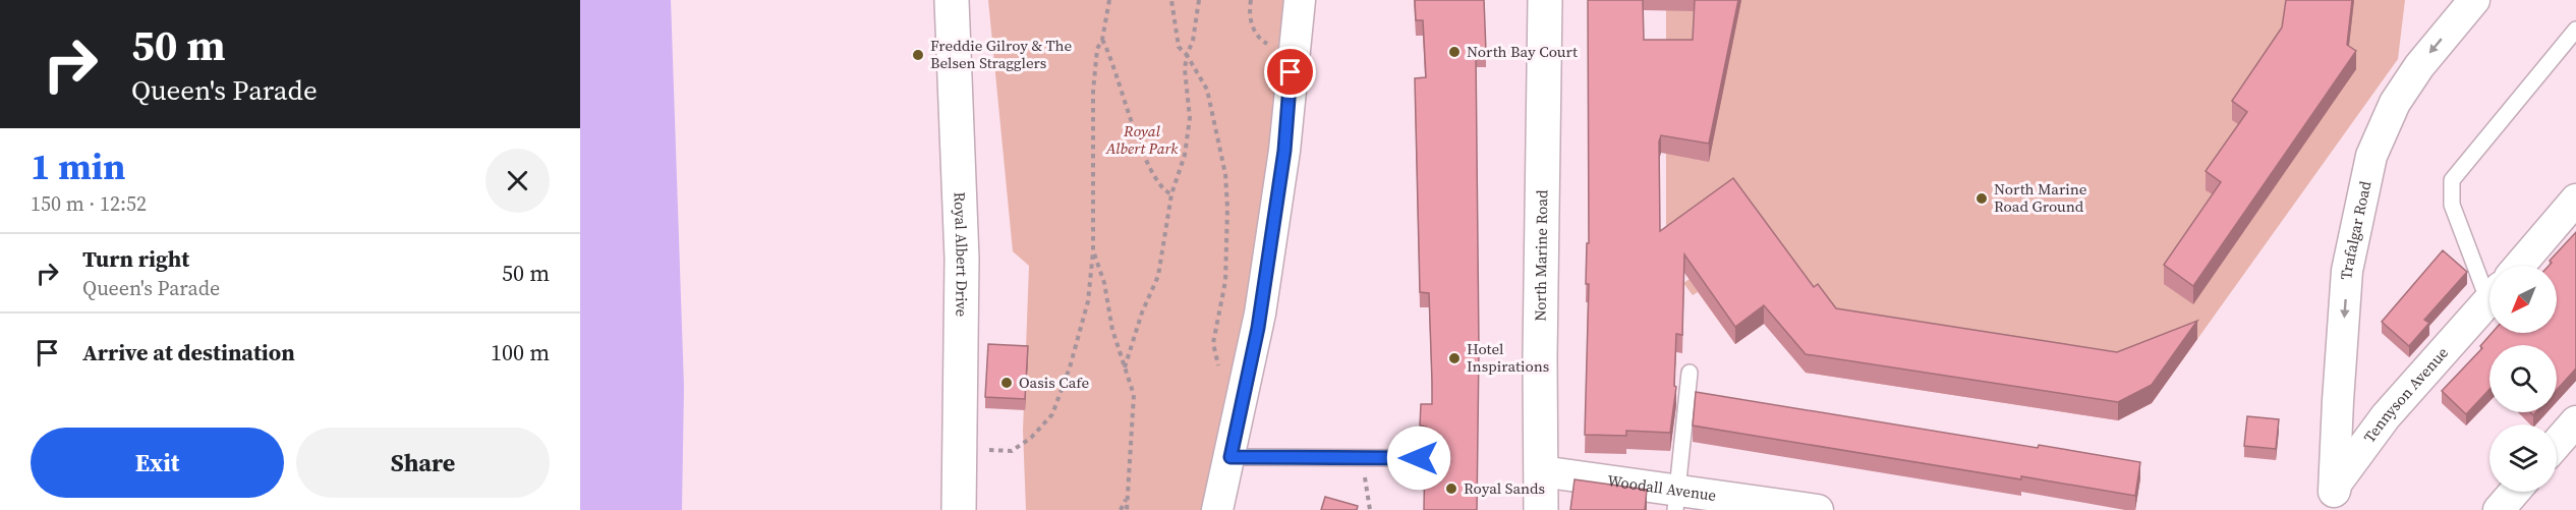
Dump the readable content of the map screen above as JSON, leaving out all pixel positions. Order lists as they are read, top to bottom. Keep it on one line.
{"streets":{"street":["Trafalgar Road","Royal Albert Drive","North Marine Road","Tennyson Avenue","Woodall Avenue"]},"crossings":[["Trafalgar Road","Tennyson Avenue"],["North Marine Road","Woodall Avenue"]],"one_way":["Trafalgar Road"],"parks":["Royal Albert Park"],"places":["North Bay Court","Freddie Gilroy & The Belsen Stragglers","North Marine Road Ground","Hotel Inspirations","Oasis Cafe","Royal Sands"],"north":"bottom left","page":{"turn":["50 m","Queen's Parade"],"heading":["1 min","150 m · 12:52"],"list":[{"name":"Turn right","note":"Queen's Parade","value":"50 m"},{"name":"Arrive at destination","value":"100 m"}],"buttons":["Exit","Share"]}}
